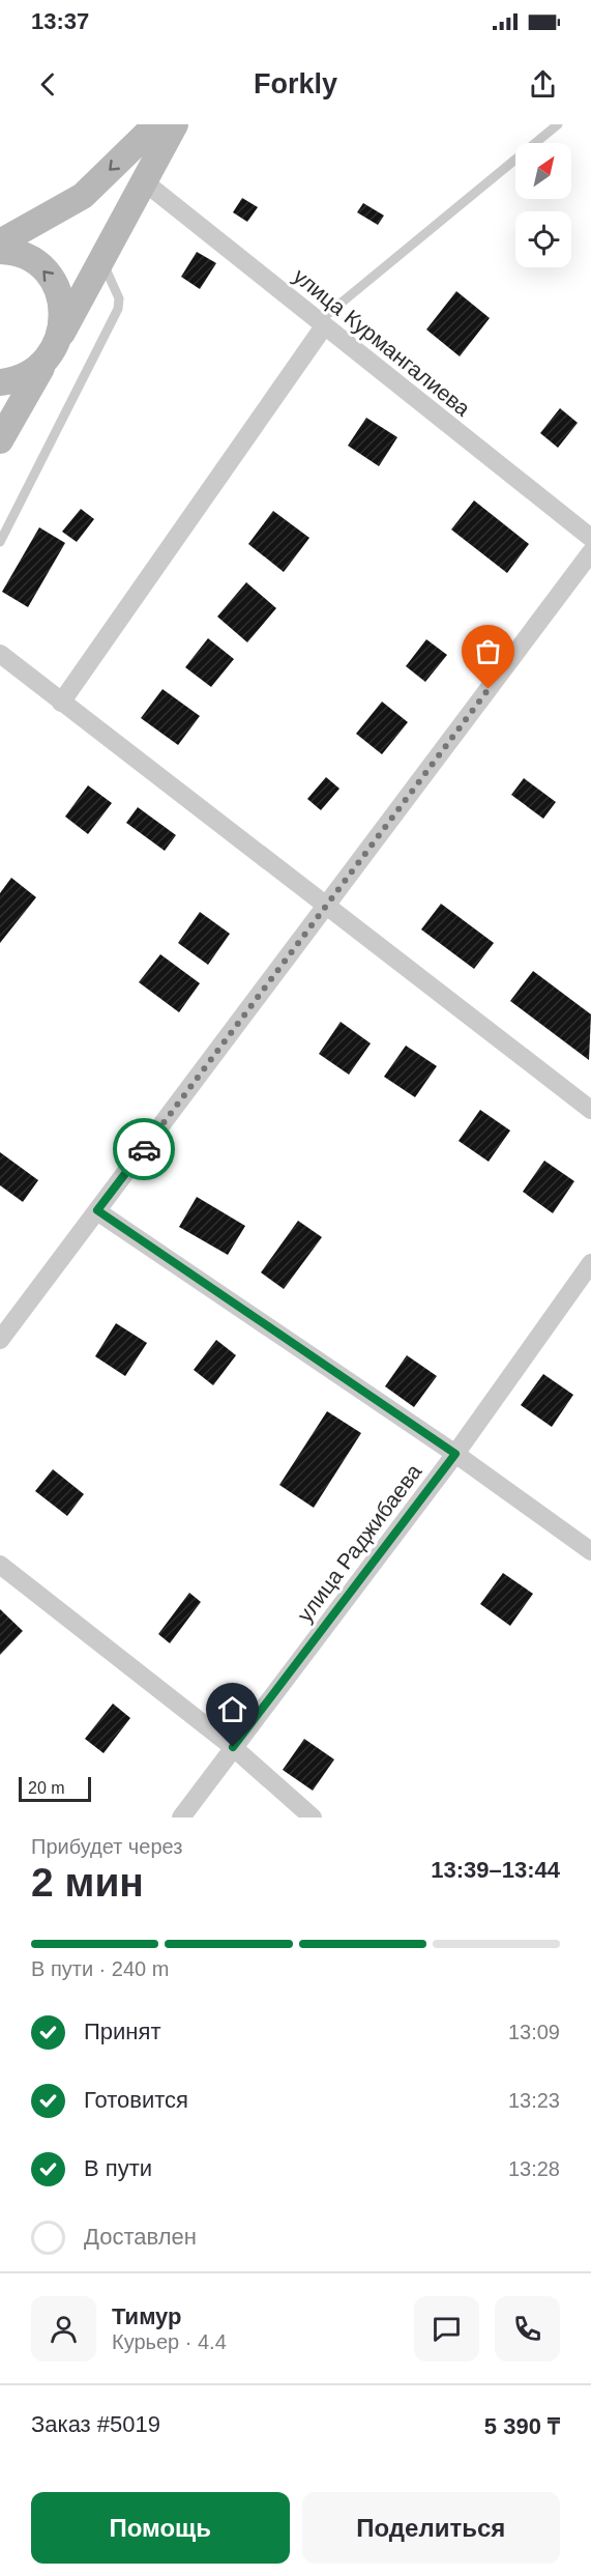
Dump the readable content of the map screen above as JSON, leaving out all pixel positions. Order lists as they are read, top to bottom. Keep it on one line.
{"streets":{"street":["улица Курмангалиева","улица Раджибаева"]},"scale_bar":"20 m","north":"top right","page":{"status":"13:37","header":"Forkly","scale":"20 m","heading":["2 мин","Прибудет через","13:39–13:44"],"panel":["Тимур","Курьер · 4.4","Заказ #5019","5 390 ₸"],"bar":"В пути · 240 m","list":[["Принят","13:09"],["Готовится","13:23"],["В пути","13:28"],"Доставлен"],"buttons":["Помощь","Поделиться"]}}
